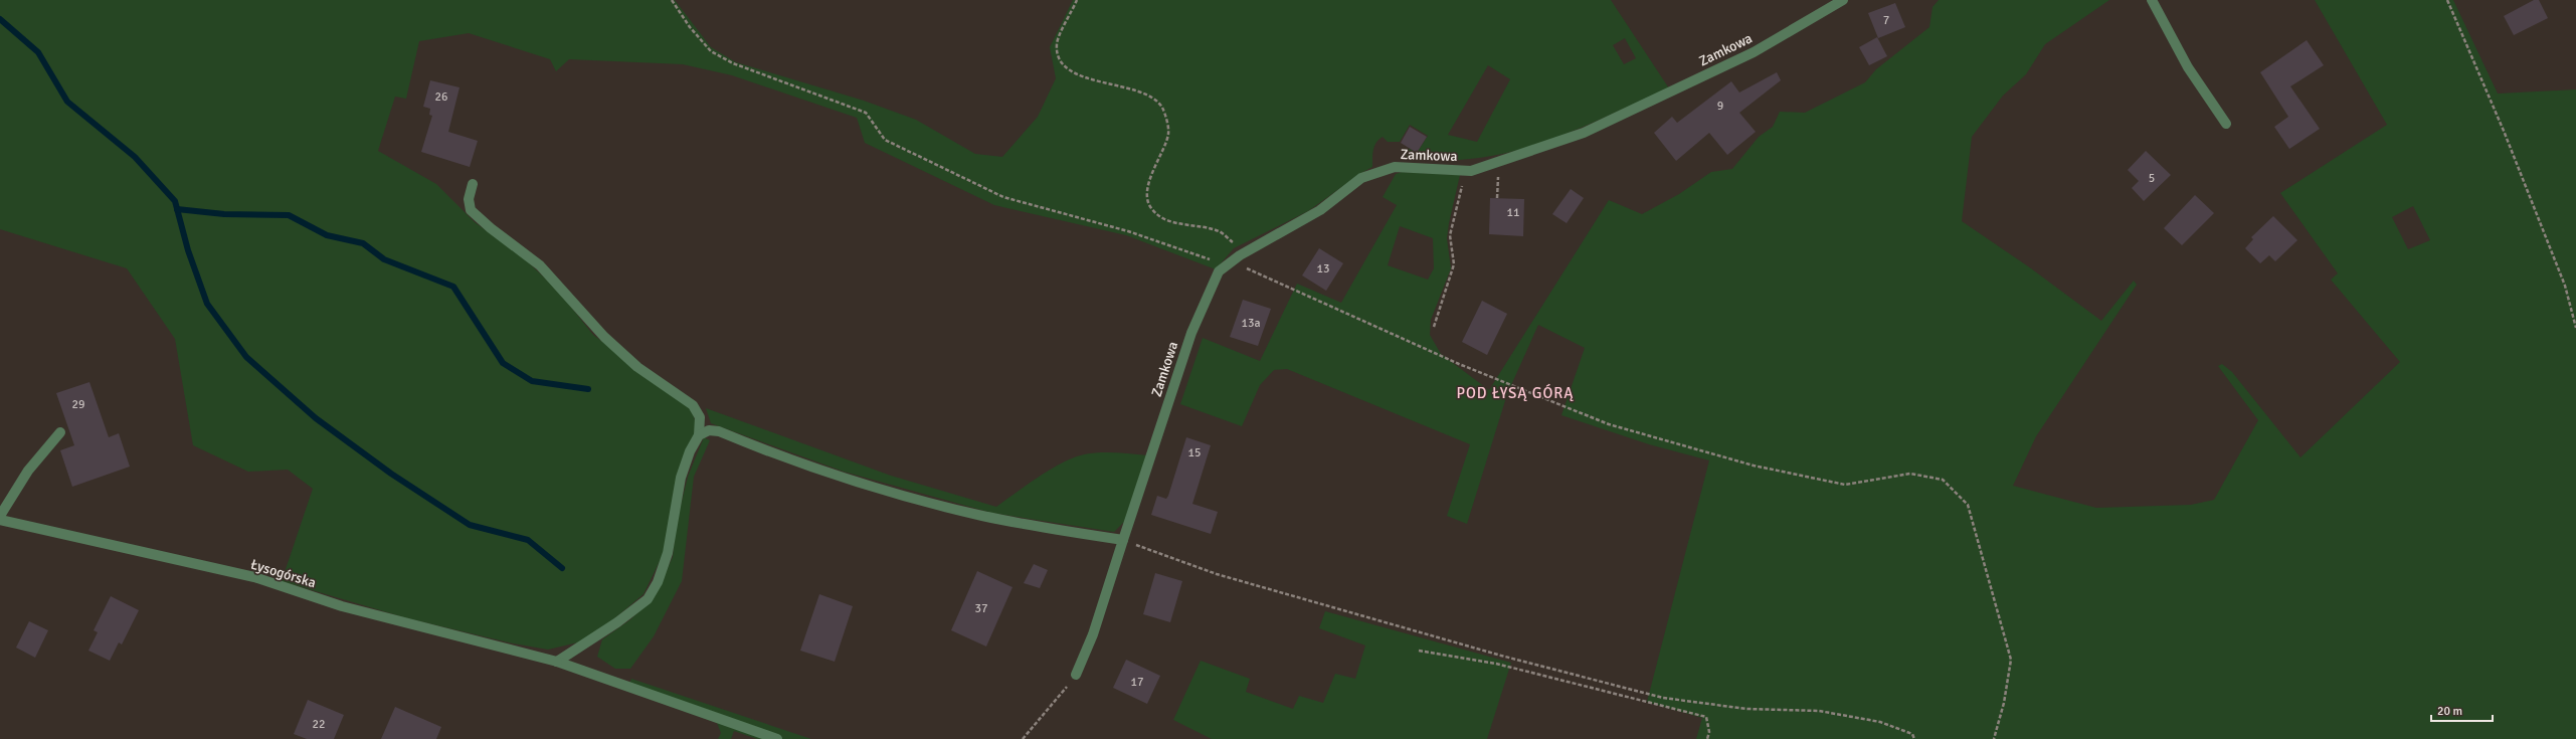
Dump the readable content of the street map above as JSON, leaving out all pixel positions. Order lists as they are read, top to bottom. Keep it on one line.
{"streets":{"street":["Zamkowa","Łysogórska"]},"districts":["POD ŁYSĄ GÓRĄ"],"house_numbers":["7","26","9","5","11","13","13a","29","15","37","17","22"],"scale_bar":"20 m"}
